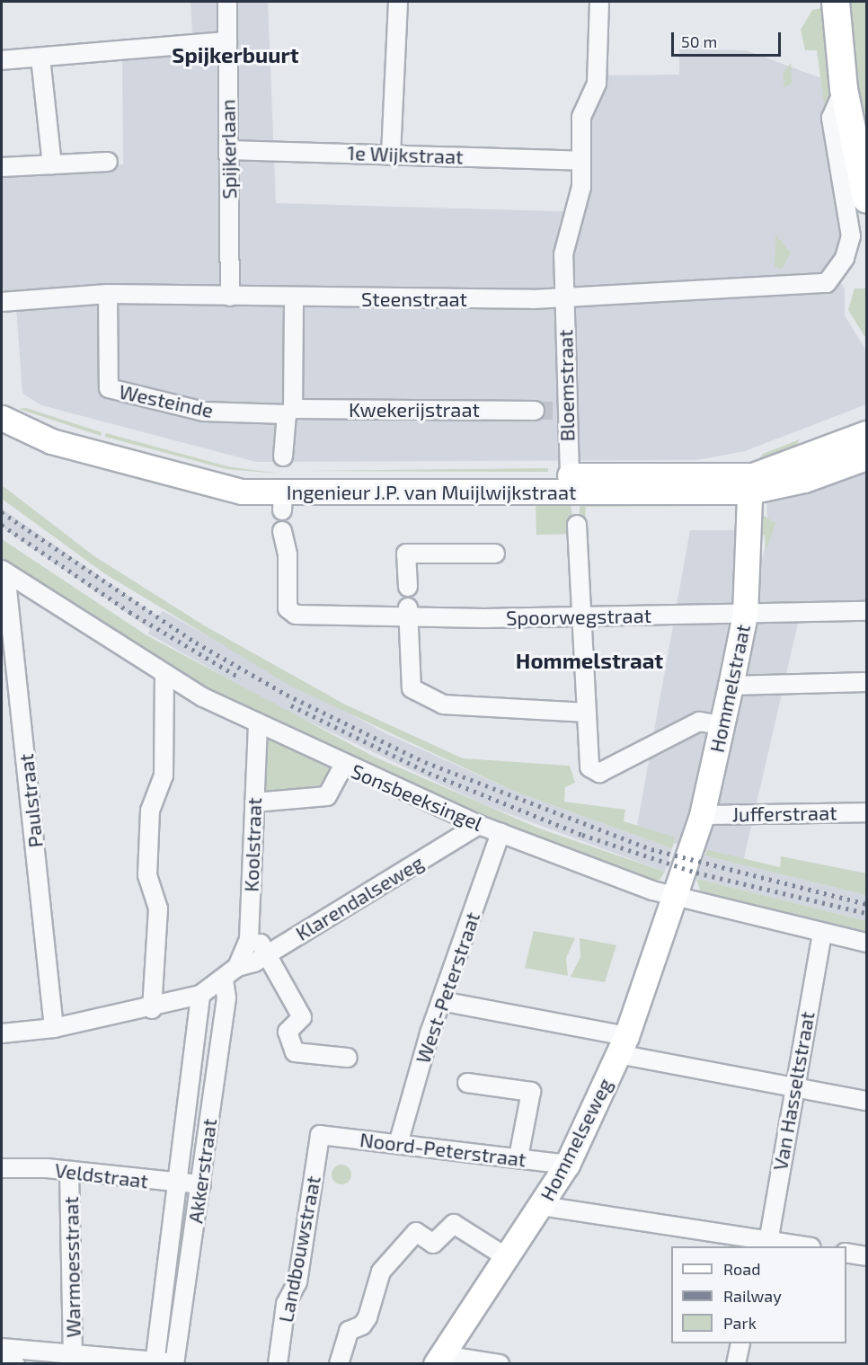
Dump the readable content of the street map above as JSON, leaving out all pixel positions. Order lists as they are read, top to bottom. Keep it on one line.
{"streets":{"main road":["Ingenieur J.P. van Muijlwijkstraat","Hommelstraat","Hommelseweg"],"street":["Spijkerlaan","1e Wijkstraat","Steenstraat","Bloemstraat","Westeinde","Kwekerijstraat","Spoorwegstraat","Sonsbeeksingel","Paulstraat","Jufferstraat","Koolstraat","Klarendalseweg","West-Peterstraat","Van Hasseltstraat","Noord-Peterstraat","Akkerstraat","Veldstraat","Landbouwstraat","Warmoesstraat"]},"crossings":[["Spijkerlaan","1e Wijkstraat"],["Spijkerlaan","Steenstraat"],["1e Wijkstraat","Bloemstraat"],["Steenstraat","Bloemstraat"],["Steenstraat","Westeinde"],["Bloemstraat","Kwekerijstraat"],["Bloemstraat","Ingenieur J.P. van Muijlwijkstraat"],["Westeinde","Kwekerijstraat"],["Ingenieur J.P. van Muijlwijkstraat","Hommelstraat"],["Spoorwegstraat","Hommelstraat"],["Hommelstraat","Sonsbeeksingel"],["Hommelstraat","Jufferstraat"],["Hommelstraat","Hommelseweg"],["Sonsbeeksingel","Paulstraat"],["Sonsbeeksingel","Koolstraat"],["Sonsbeeksingel","Klarendalseweg"],["Sonsbeeksingel","West-Peterstraat"],["Sonsbeeksingel","Van Hasseltstraat"],["Sonsbeeksingel","Hommelseweg"],["Paulstraat","Klarendalseweg"],["Koolstraat","Klarendalseweg"],["Klarendalseweg","Akkerstraat"],["West-Peterstraat","Noord-Peterstraat"],["Hommelseweg","Noord-Peterstraat"],["Noord-Peterstraat","Landbouwstraat"],["Akkerstraat","Veldstraat"],["Veldstraat","Warmoesstraat"]],"districts":["Spijkerbuurt","Hommelstraat"],"legend":["Road","Railway","Park"],"scale_bar":"50 m"}
